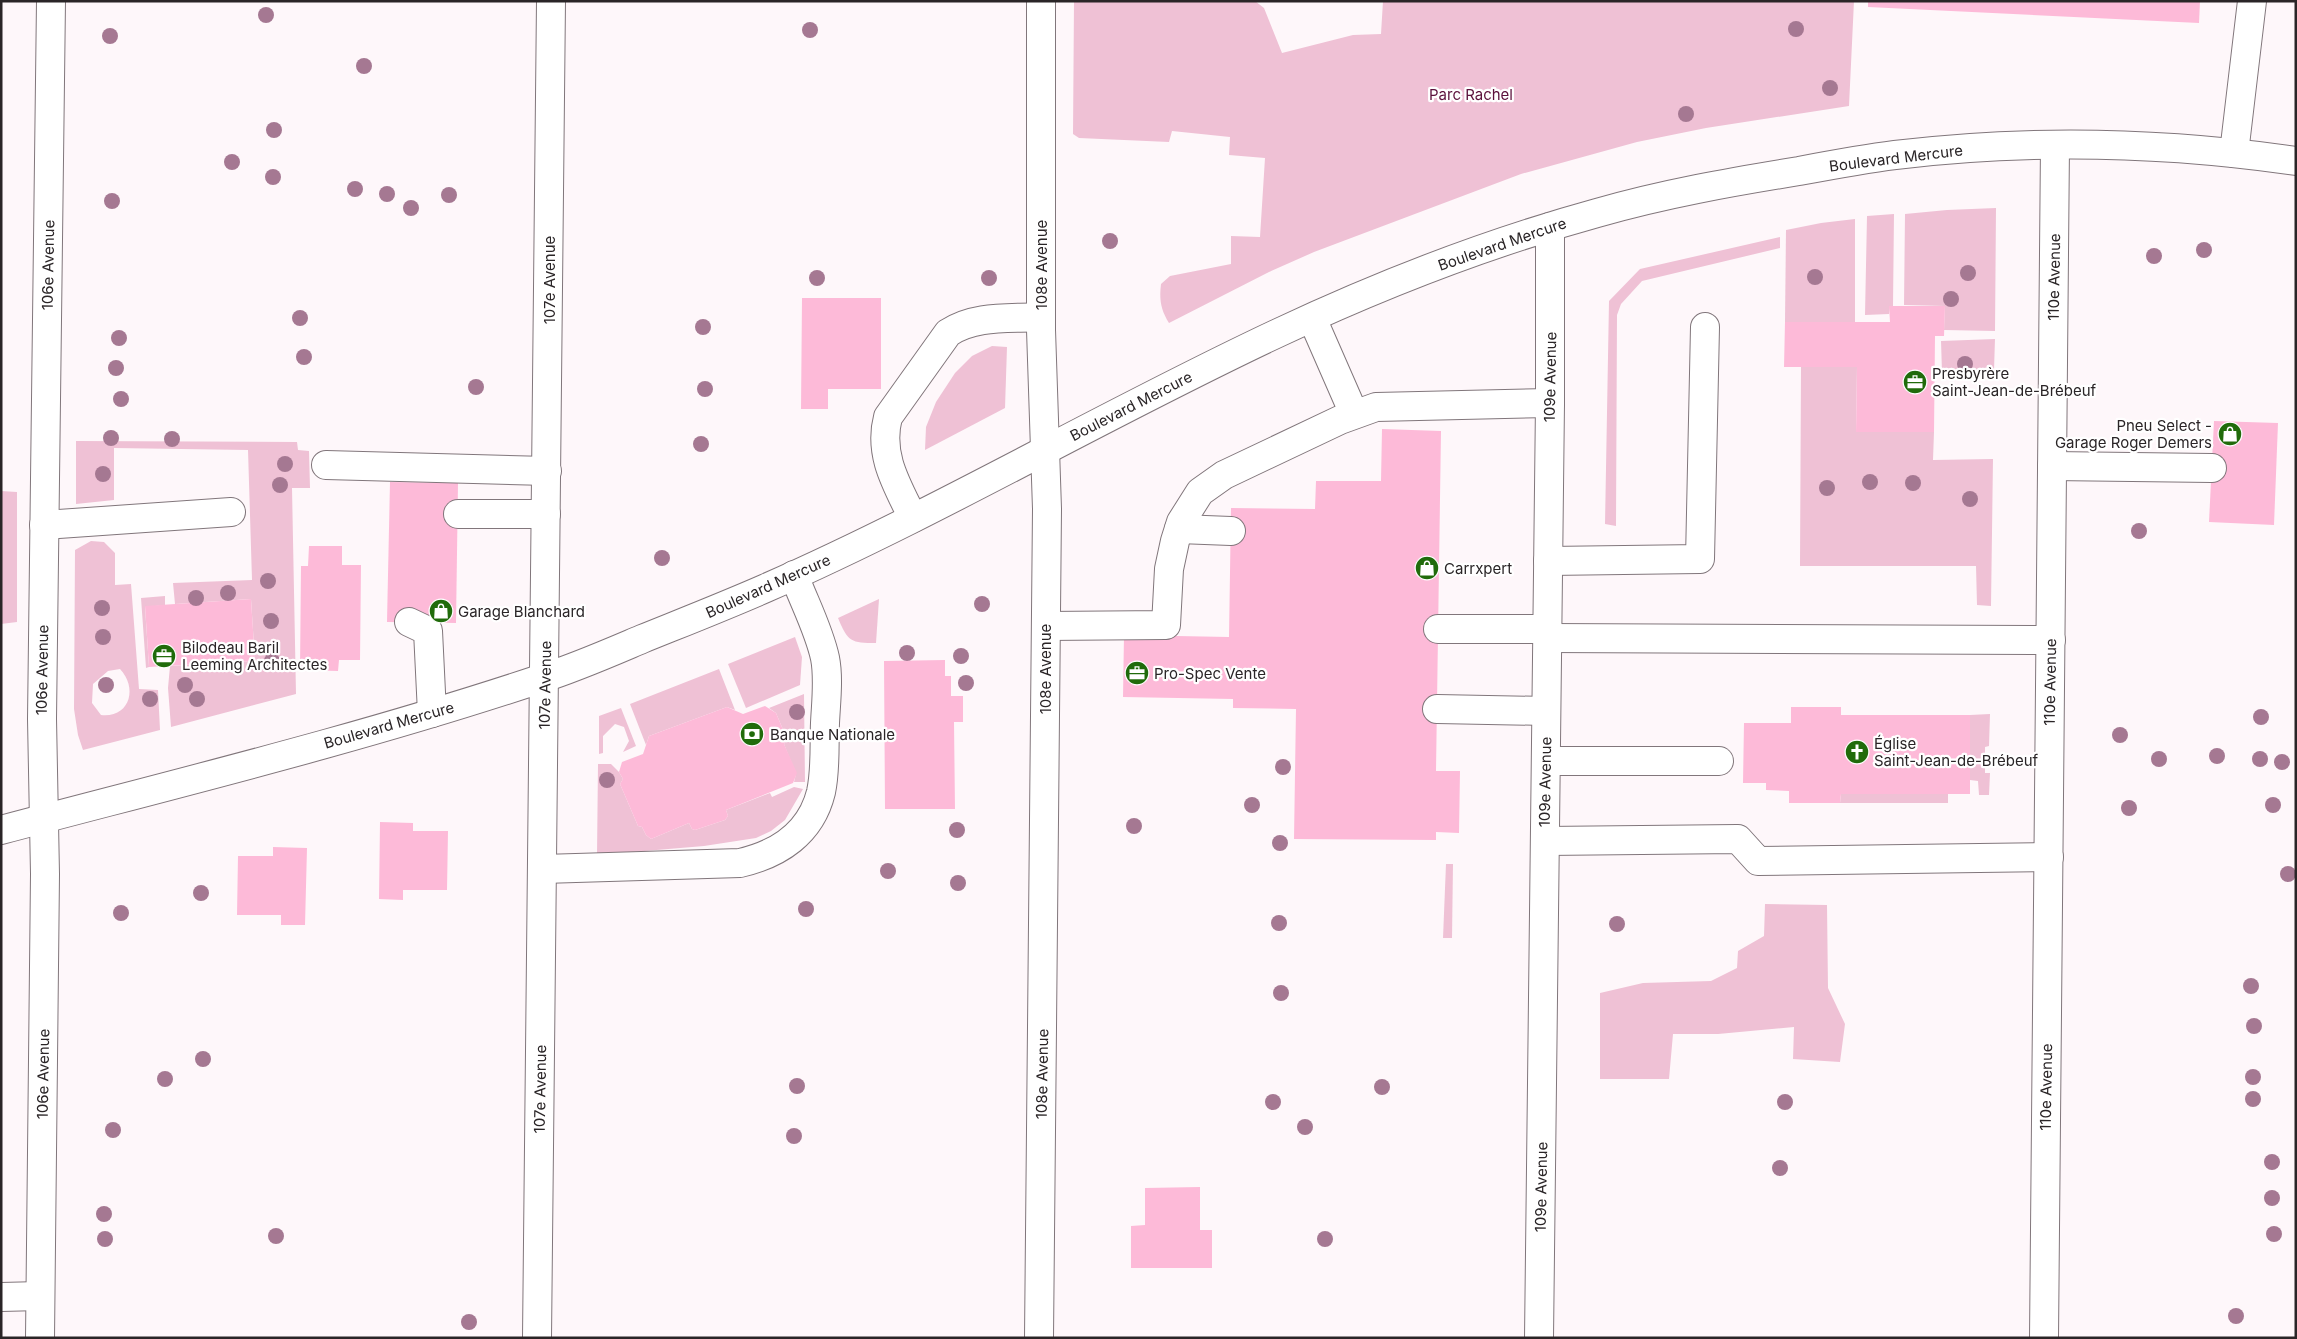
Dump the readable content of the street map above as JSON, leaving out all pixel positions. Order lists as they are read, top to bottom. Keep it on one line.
{"streets":{"street":["Boulevard Mercure","106e Avenue","108e Avenue","110e Avenue","107e Avenue","109e Avenue"]},"crossings":[["Boulevard Mercure","106e Avenue"],["Boulevard Mercure","108e Avenue"],["Boulevard Mercure","110e Avenue"],["Boulevard Mercure","107e Avenue"],["Boulevard Mercure","109e Avenue"]],"parks":["Parc Rachel"],"places":{"office":["Presbyrère Saint-Jean-de-Brébeuf","Bilodeau Baril Leeming Architectes","Pro-Spec Vente"],"shop":["Pneu Select - Garage Roger Demers","Carrxpert","Garage Blanchard"],"bank":["Banque Nationale"],"church":["Église Saint-Jean-de-Brébeuf"]}}
